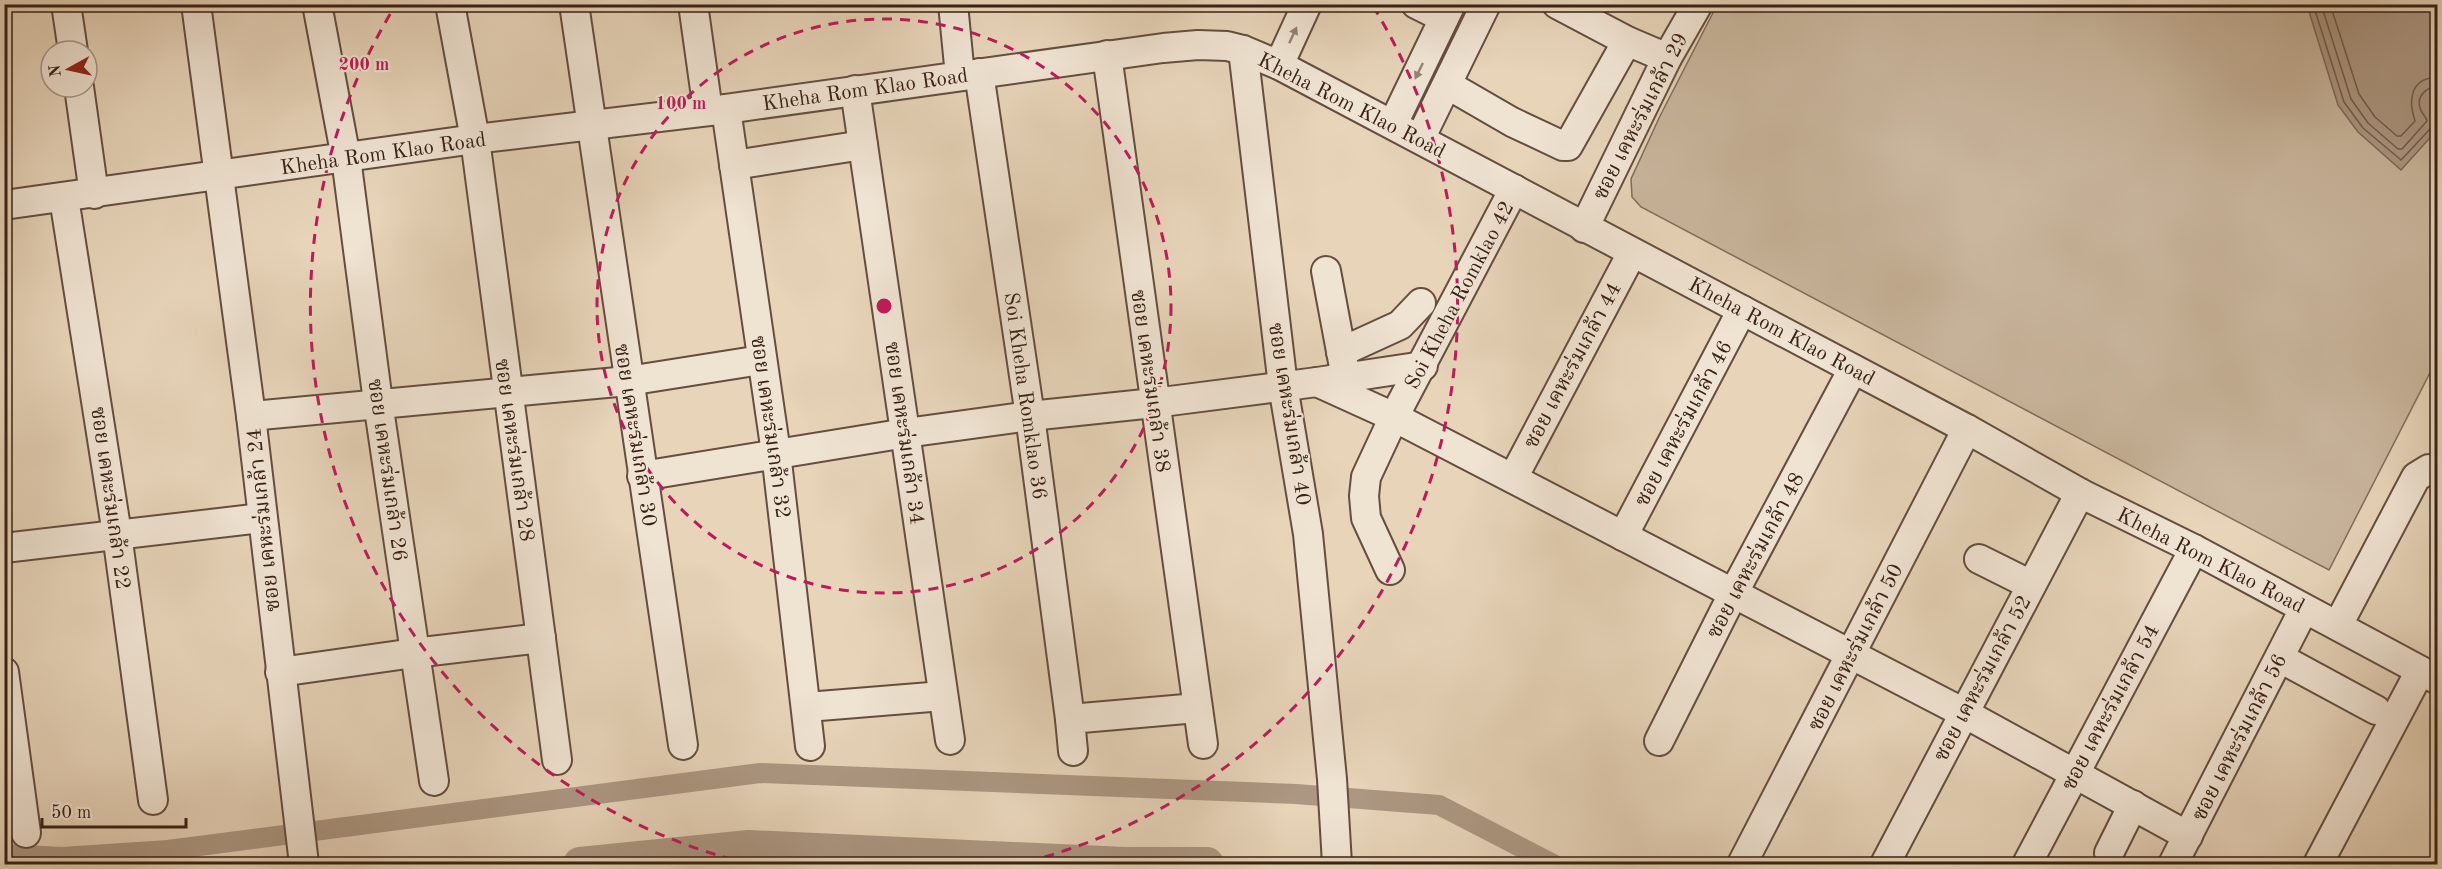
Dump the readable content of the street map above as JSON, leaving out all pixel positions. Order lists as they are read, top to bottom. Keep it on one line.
{"streets":{"street":["Kheha Rom Klao Road","ซอย เคหะร่มเกล้า 29","Soi Kheha Romklao 42","ซอย เคหะร่มเกล้า 44","ซอย เคหะร่มเกล้า 38","Soi Kheha Romklao 36","ซอย เคหะร่มเกล้า 40","ซอย เคหะร่มเกล้า 46","ซอย เคหะร่มเกล้า 32","ซอย เคหะร่มเกล้า 34","ซอย เคหะร่มเกล้า 30","ซอย เคหะร่มเกล้า 28","ซอย เคหะร่มเกล้า 26","ซอย เคหะร่มเกล้า 22","ซอย เคหะร่มเกล้า 24","ซอย เคหะร่มเกล้า 48","ซอย เคหะร่มเกล้า 50","ซอย เคหะร่มเกล้า 52","ซอย เคหะร่มเกล้า 54","ซอย เคหะร่มเกล้า 56"]},"crossings":[["Kheha Rom Klao Road","ซอย เคหะร่มเกล้า 29"],["Kheha Rom Klao Road","Soi Kheha Romklao 42"],["Kheha Rom Klao Road","ซอย เคหะร่มเกล้า 44"],["Kheha Rom Klao Road","ซอย เคหะร่มเกล้า 38"],["Kheha Rom Klao Road","Soi Kheha Romklao 36"],["Kheha Rom Klao Road","ซอย เคหะร่มเกล้า 40"],["Kheha Rom Klao Road","ซอย เคหะร่มเกล้า 46"],["Kheha Rom Klao Road","ซอย เคหะร่มเกล้า 32"],["Kheha Rom Klao Road","ซอย เคหะร่มเกล้า 34"],["Kheha Rom Klao Road","ซอย เคหะร่มเกล้า 30"],["Kheha Rom Klao Road","ซอย เคหะร่มเกล้า 28"],["Kheha Rom Klao Road","ซอย เคหะร่มเกล้า 26"],["Kheha Rom Klao Road","ซอย เคหะร่มเกล้า 22"],["Kheha Rom Klao Road","ซอย เคหะร่มเกล้า 24"],["Kheha Rom Klao Road","ซอย เคหะร่มเกล้า 48"],["Kheha Rom Klao Road","ซอย เคหะร่มเกล้า 50"],["Kheha Rom Klao Road","ซอย เคหะร่มเกล้า 52"],["Kheha Rom Klao Road","ซอย เคหะร่มเกล้า 54"],["Kheha Rom Klao Road","ซอย เคหะร่มเกล้า 56"]],"scale_bar":"50 m","north":"left","rings":["200 m","100 m"]}
